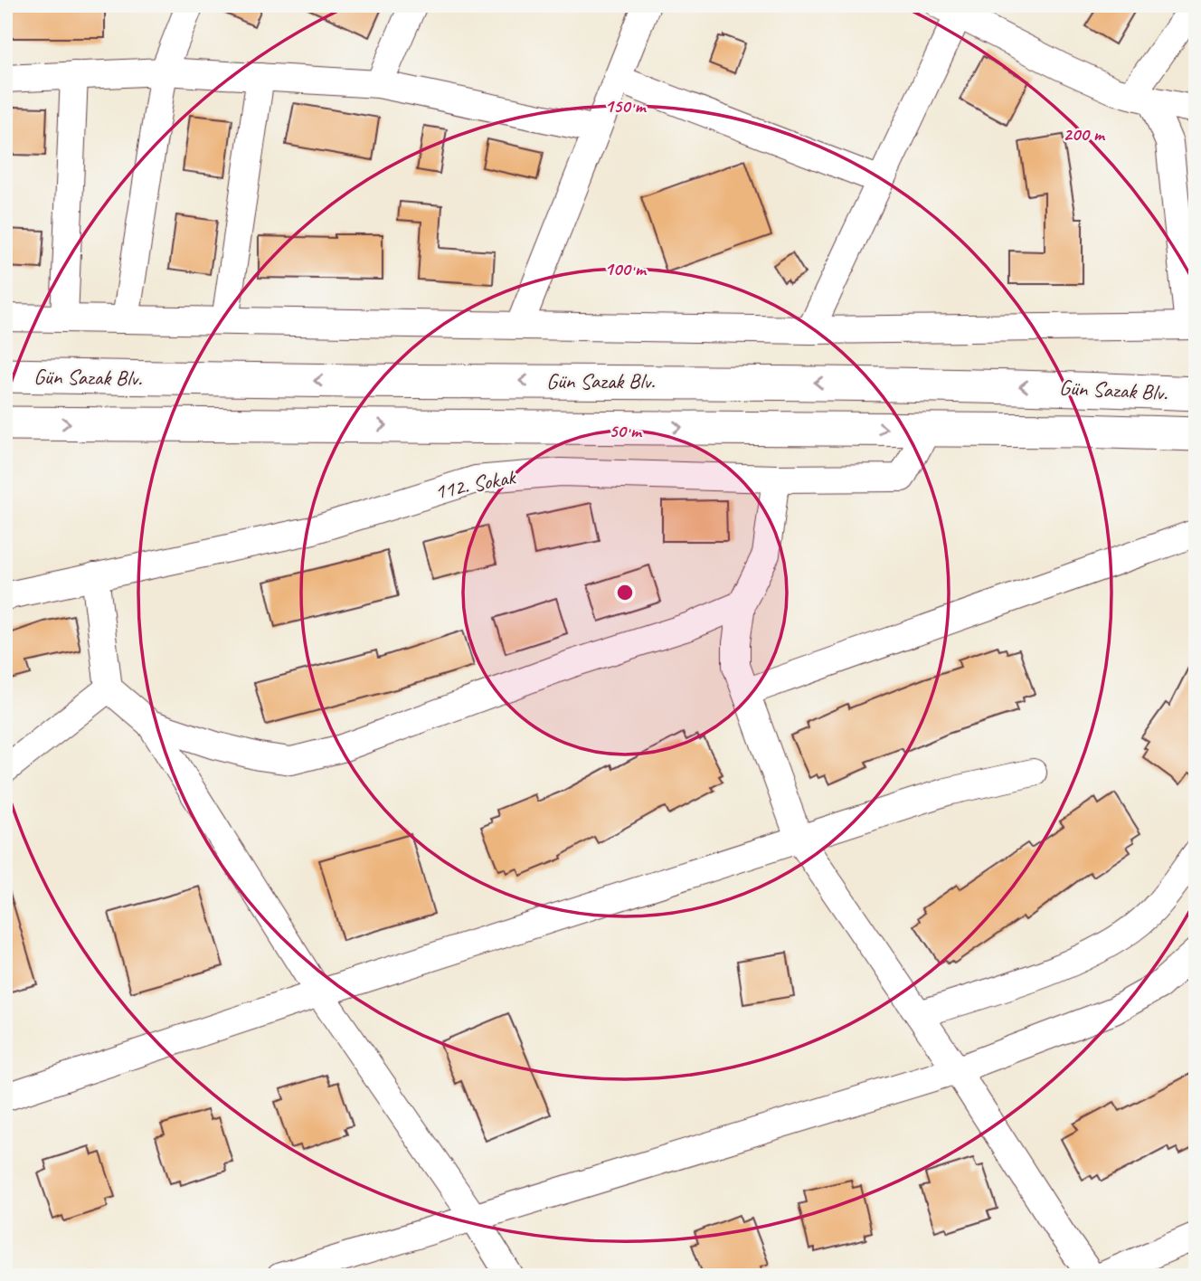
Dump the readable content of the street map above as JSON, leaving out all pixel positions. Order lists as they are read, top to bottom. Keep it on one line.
{"streets":{"main road":["Gün Sazak Blv."],"street":["112. Sokak"]},"crossings":[["Gün Sazak Blv.","112. Sokak"]],"rings":["150 m","200 m","100 m","50 m"]}
